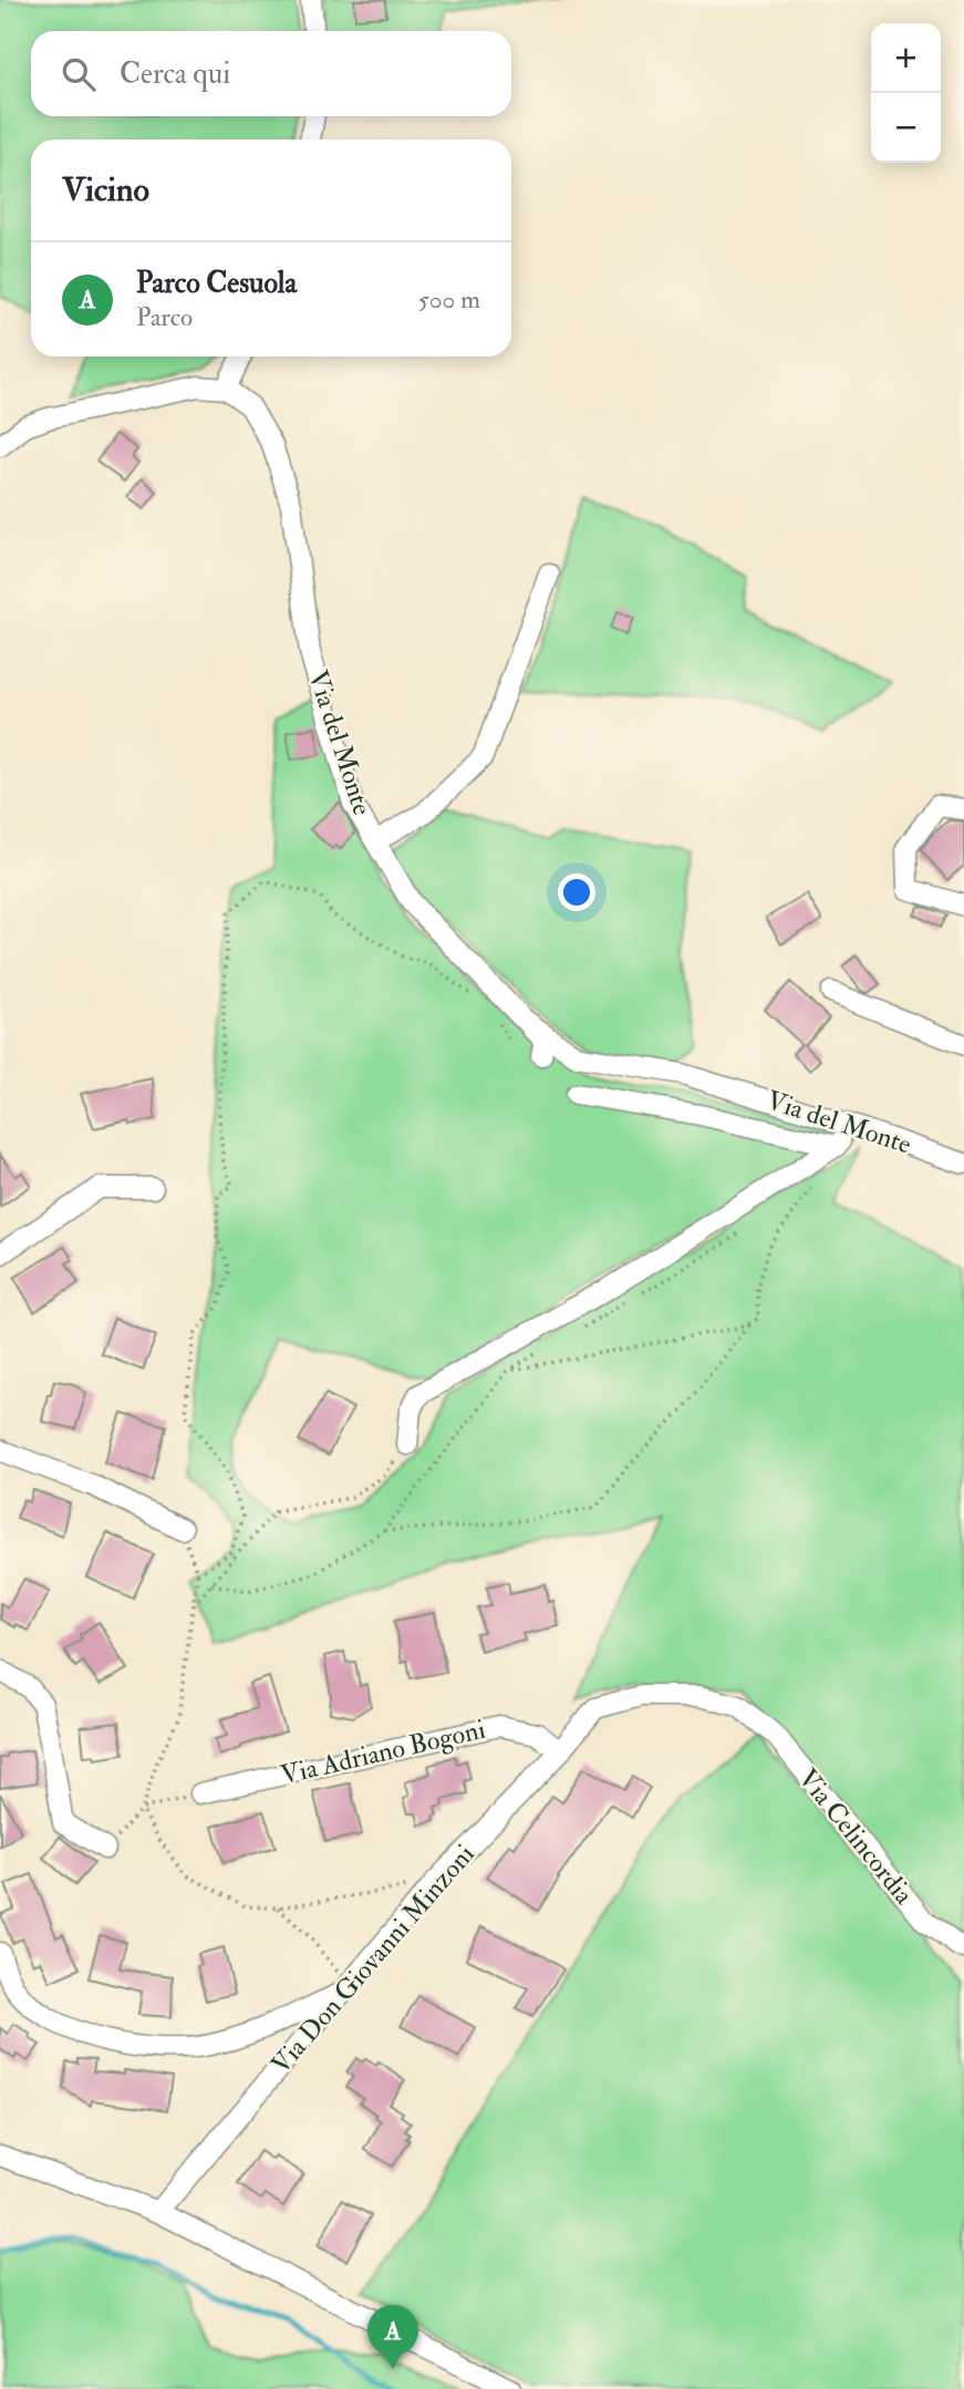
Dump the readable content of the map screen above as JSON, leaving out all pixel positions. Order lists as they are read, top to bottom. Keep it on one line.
{"streets":{"street":["Via del Monte","Via Adriano Bogoni","Via Celincordia","Via Don Giovanni Minzoni"]},"crossings":[["Via Adriano Bogoni","Via Don Giovanni Minzoni"],["Via Celincordia","Via Don Giovanni Minzoni"]],"page":{"map_buttons":["+","−"],"search":"Cerca qui","heading":"Vicino","list":[{"mark":"A","name":"Parco Cesuola","note":"Parco","value":"500 m"}],"pins":"A"}}
